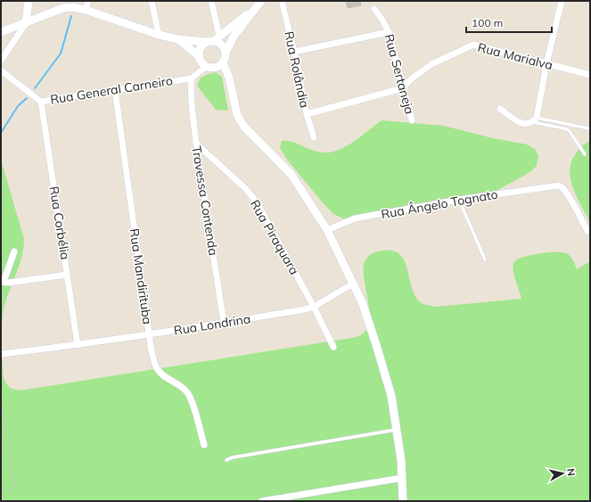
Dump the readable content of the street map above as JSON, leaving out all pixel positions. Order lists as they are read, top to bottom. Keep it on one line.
{"streets":{"street":["Rua Marialva","Rua Rolândia","Rua Sertaneja","Rua General Carneiro","Travessa Contenda","Rua Ângelo Tognato","Rua Corbélia","Rua Piraquara","Rua Mandirituba","Rua Londrina"]},"crossings":[["Rua Marialva","Rua Rolândia"],["Rua Marialva","Rua Sertaneja"],["Rua General Carneiro","Travessa Contenda"],["Rua General Carneiro","Rua Corbélia"],["Rua General Carneiro","Rua Mandirituba"],["Travessa Contenda","Rua Piraquara"],["Travessa Contenda","Rua Londrina"],["Rua Corbélia","Rua Londrina"],["Rua Piraquara","Rua Londrina"],["Rua Mandirituba","Rua Londrina"]],"scale_bar":"100 m","north":"right"}
